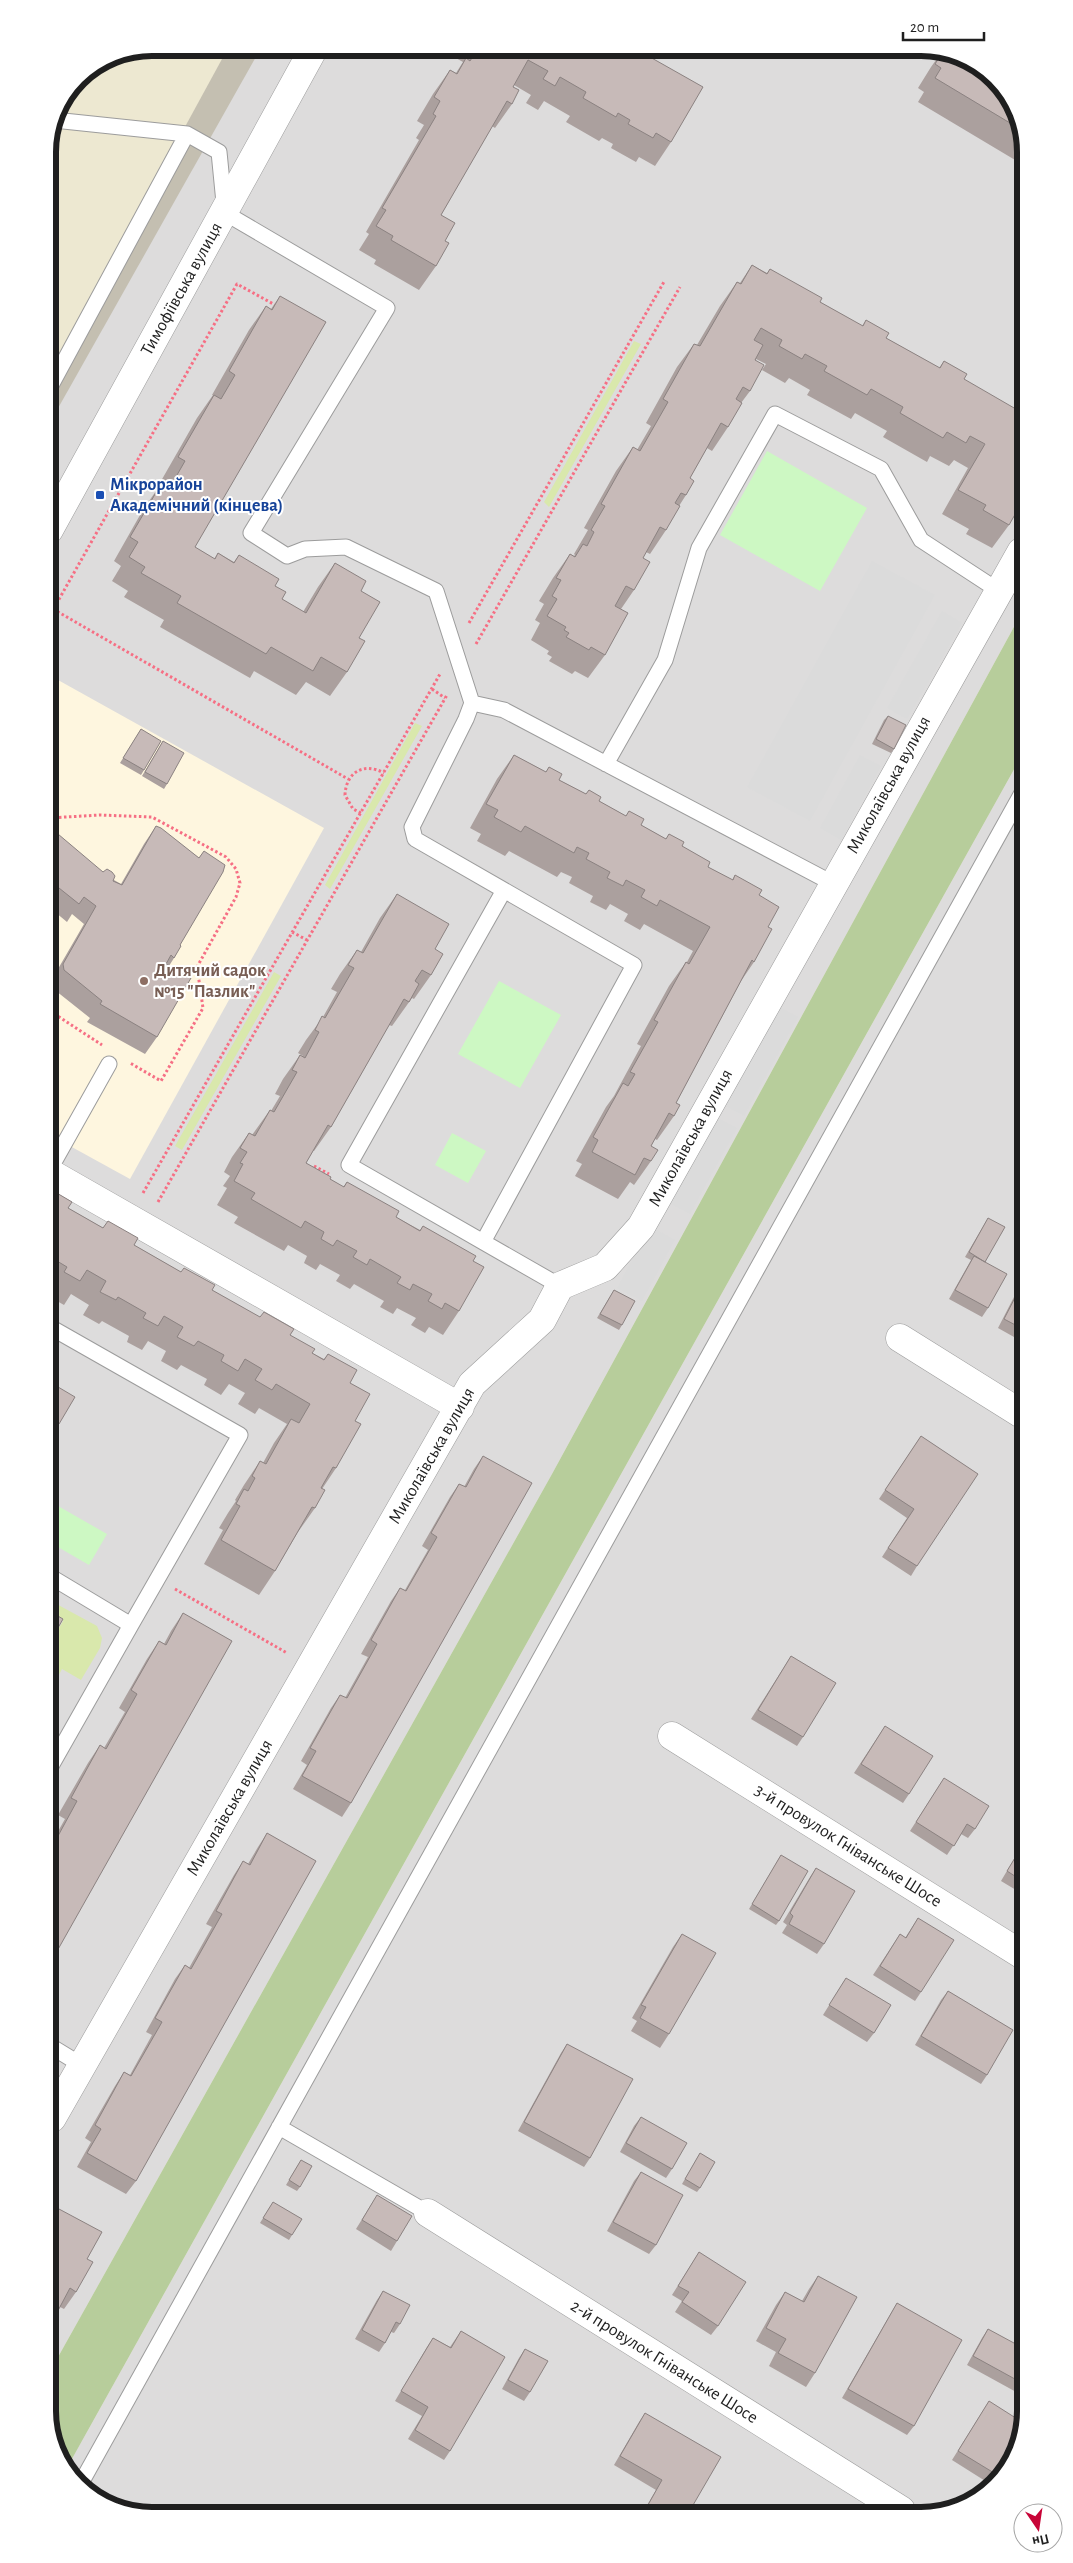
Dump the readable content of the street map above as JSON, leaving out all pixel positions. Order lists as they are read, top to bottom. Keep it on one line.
{"streets":{"street":["Тимофіївська вулиця","Миколаївська вулиця","3-й провулок Гніванське Шосе","2-й провулок Гніванське Шосе"]},"places":{"transit":["Мікрорайон Академічний (кінцева)"],"other":["Дитячий садок №15 \"Пазлик\""]},"scale_bar":"20 m","north":"bottom"}
